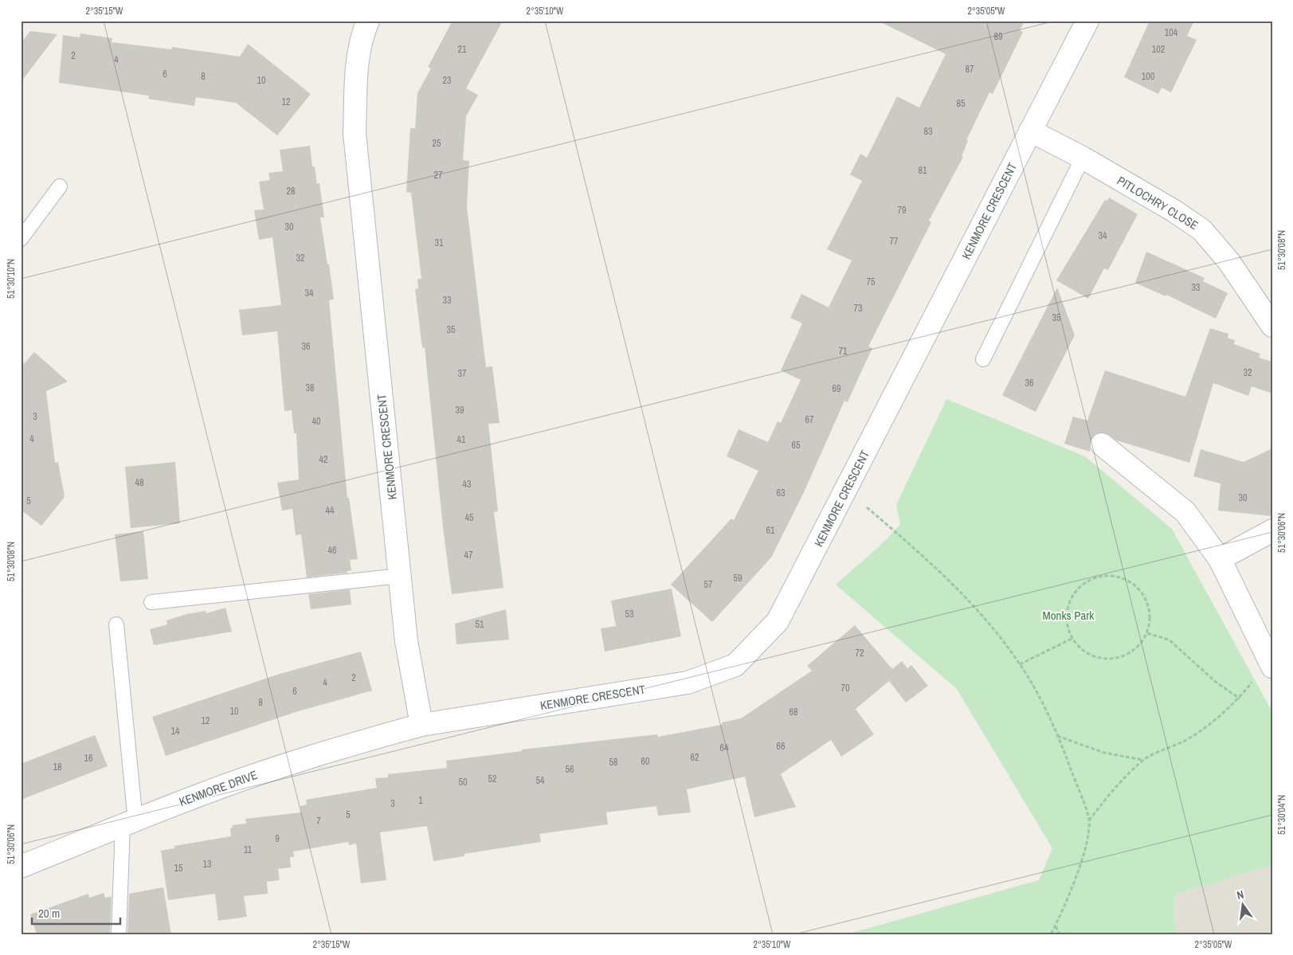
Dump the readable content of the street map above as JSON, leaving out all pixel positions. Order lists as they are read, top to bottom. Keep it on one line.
{"streets":{"street":["PITLOCHRY CLOSE","KENMORE CRESCENT","KENMORE DRIVE"]},"crossings":[["PITLOCHRY CLOSE","KENMORE CRESCENT"],["KENMORE CRESCENT","KENMORE DRIVE"]],"parks":["Monks Park"],"house_numbers":["104","89","21","102","2","4","87","6","8","100","10","23","12","85","83","25","81","27","28","79","30","34","77","31","32","75","33","34","33","73","35","35","36","71","32","37","36","38","69","39","3","67","40","4","41","65","42","48","43","63","30","5","44","45","61","46","47","59","57","53","51","72","2","4","70","6","8","10","68","12","14","66","64","62","16","60","58","18","56","52","54","50","1","3","5","7","9","11","13","15"],"scale_bar":"20 m","north":"top","coordinates":["2°35'15\"W","2°35'10\"W","2°35'05\"W","51°30'08\"N","51°30'10\"N","51°30'06\"N","51°30'04\"N"]}
